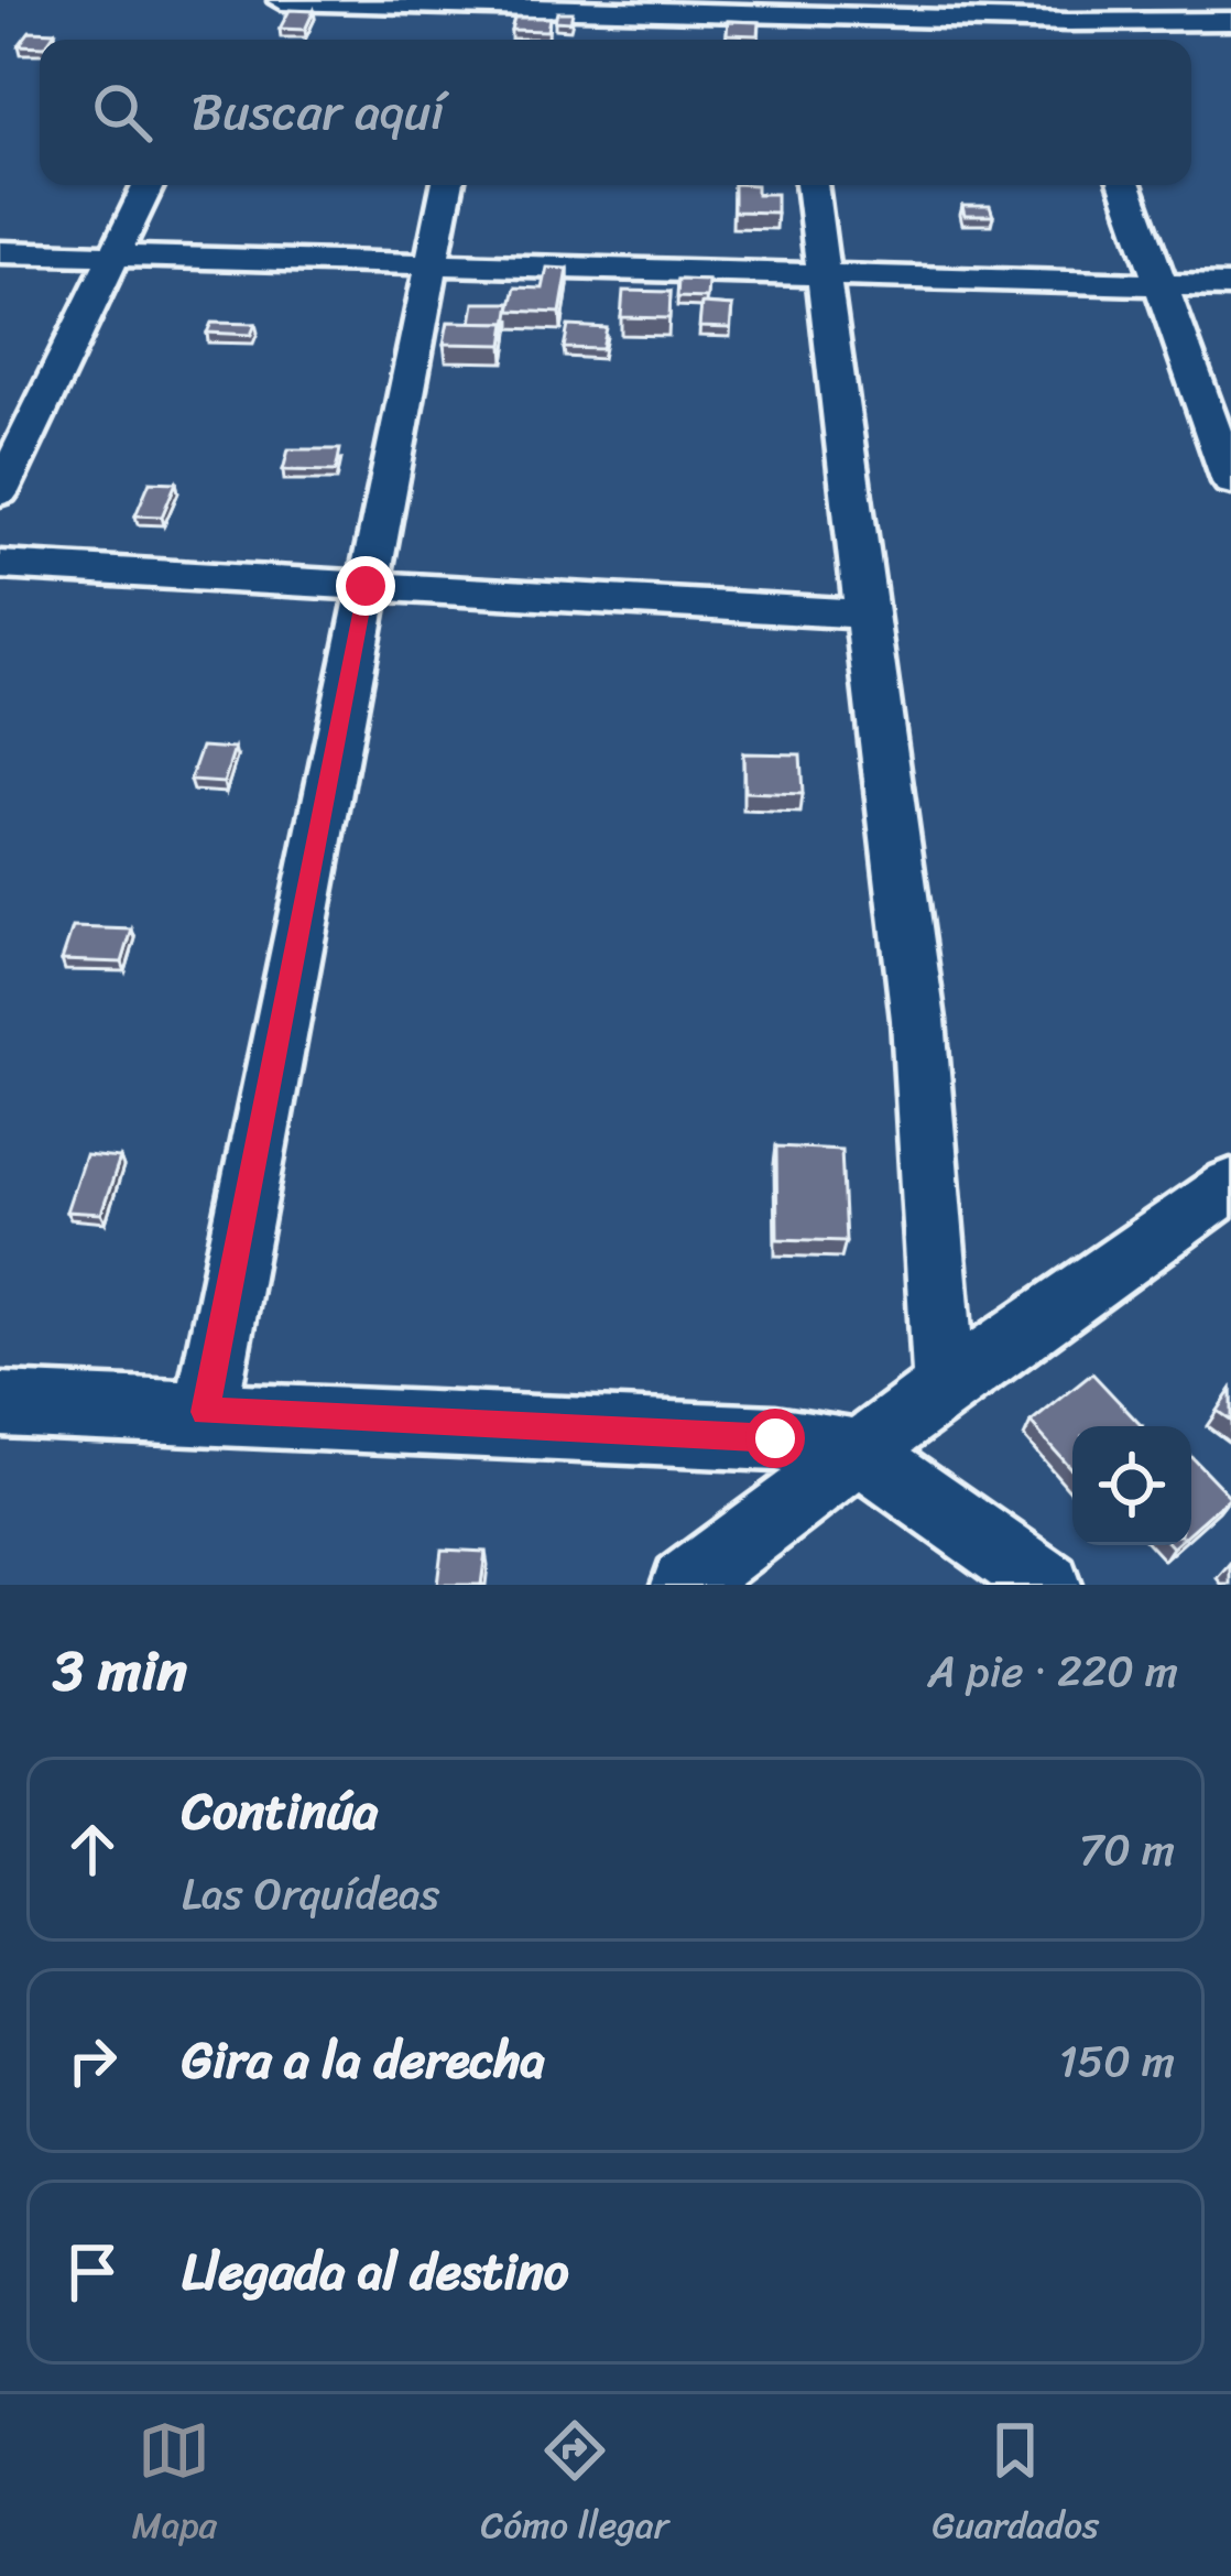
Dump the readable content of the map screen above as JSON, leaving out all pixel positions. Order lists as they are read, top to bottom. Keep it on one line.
{"page":{"search":"Buscar aquí","heading":["3 min","A pie · 220 m"],"list":[["Continúa","Las Orquídeas","70 m"],["Gira a la derecha","150 m"],"Llegada al destino"],"nav":["Mapa","Cómo llegar","Guardados"]}}
